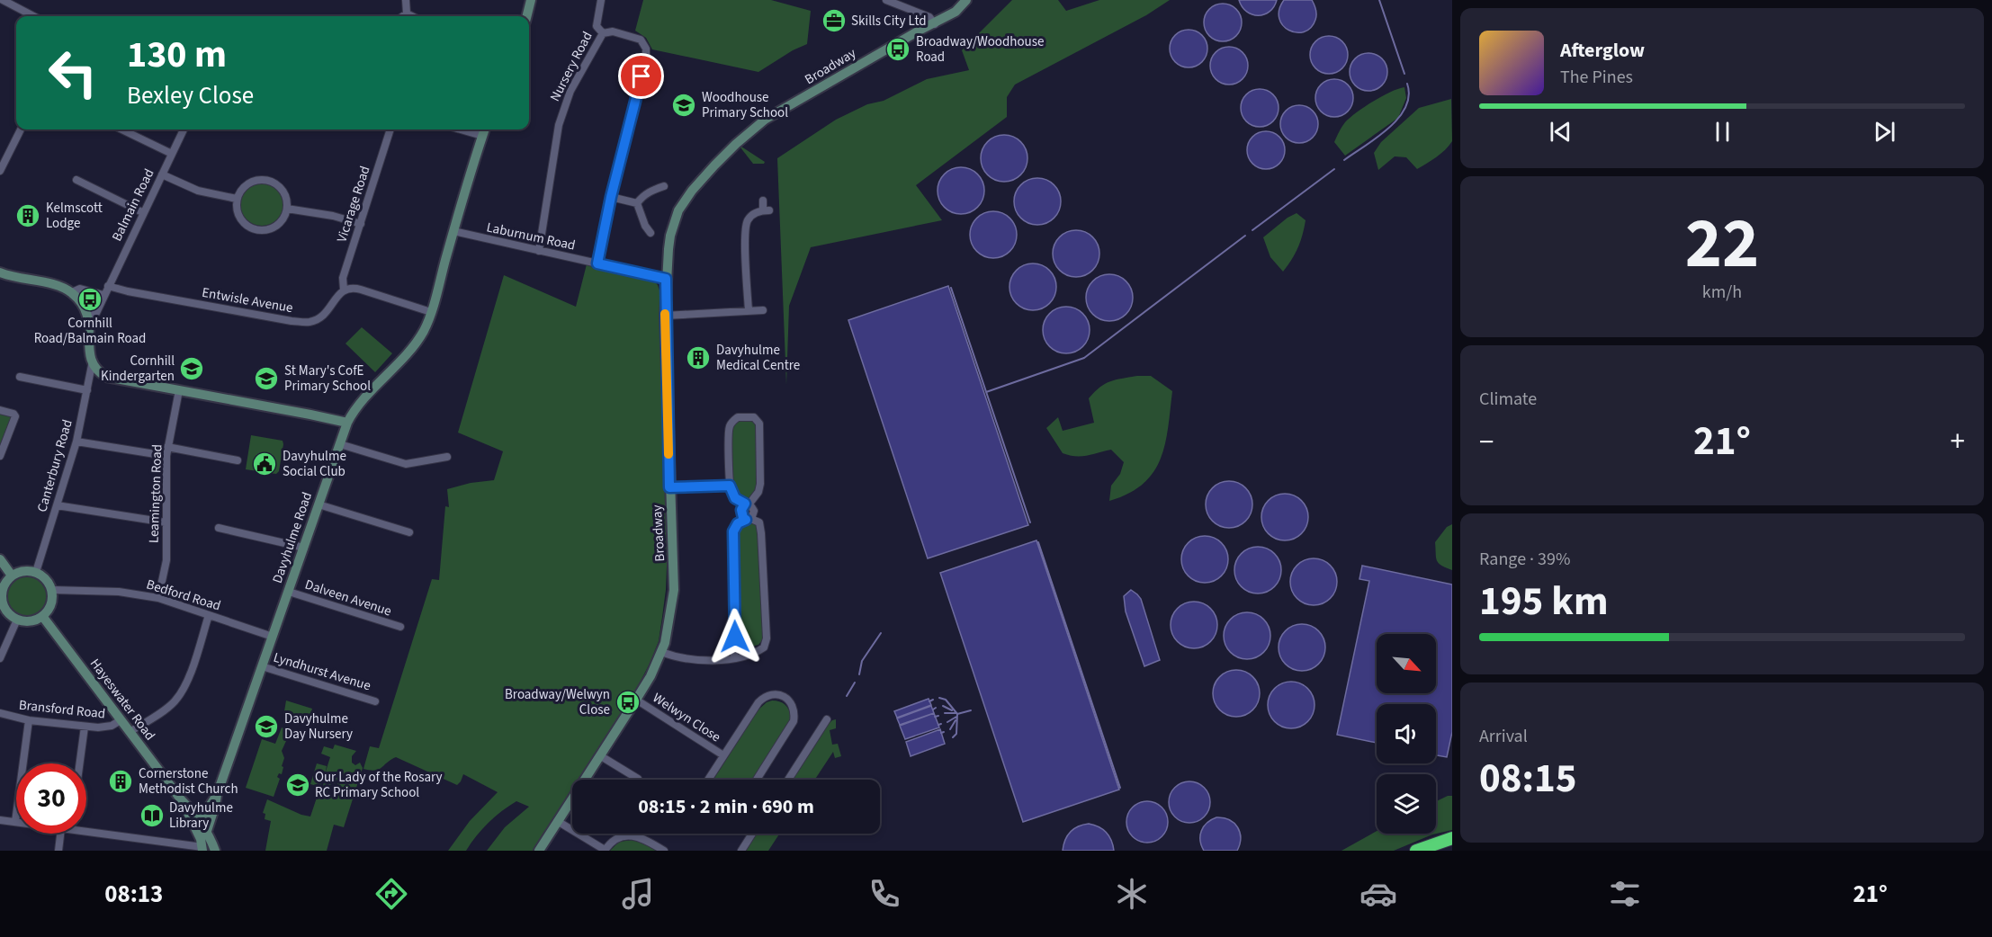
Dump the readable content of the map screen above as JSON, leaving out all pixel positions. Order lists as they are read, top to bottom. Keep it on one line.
{"streets":{"street":["Nursery Road","Broadway","Vicarage Road","Balmain Road","Laburnum Road","Entwisle Avenue","Canterbury Road","Leamington Road","Davyhulme Road","Bedford Road","Dalveen Avenue","Lyndhurst Avenue","Hayeswater Road","Bransford Road","Welwyn Close"]},"crossings":[["Nursery Road","Laburnum Road"],["Broadway","Laburnum Road"],["Broadway","Welwyn Close"],["Vicarage Road","Entwisle Avenue"],["Balmain Road","Entwisle Avenue"],["Laburnum Road","Davyhulme Road"],["Canterbury Road","Bedford Road"],["Canterbury Road","Hayeswater Road"],["Leamington Road","Bedford Road"],["Davyhulme Road","Bedford Road"],["Davyhulme Road","Dalveen Avenue"],["Davyhulme Road","Lyndhurst Avenue"],["Bedford Road","Hayeswater Road"],["Hayeswater Road","Bransford Road"]],"places":{"office":["Skills City Ltd"],"bus stop":["Broadway/Woodhouse Road","Cornhill Road/Balmain Road","Broadway/Welwyn Close"],"school or university":["Woodhouse Primary School","Cornhill Kindergarten","St Mary's CofE Primary School","Davyhulme Day Nursery","Our Lady of the Rosary RC Primary School"],"building":["Kelmscott Lodge","Davyhulme Medical Centre","Cornerstone Methodist Church"],"public building":["Davyhulme Social Club"],"library":["Davyhulme Library"]},"north":"bottom right","page":{"turn":["130 m","Bexley Close"],"song":["Afterglow","The Pines"],"tile":[["22","km/h"],"Climate",["Range · 39%","195 km"],["Arrival","08:15"]],"heat":["−","21°","+"],"limit":"30","trip":"08:15 · 2 min · 690 m","tabs":["08:13","21°"]}}
